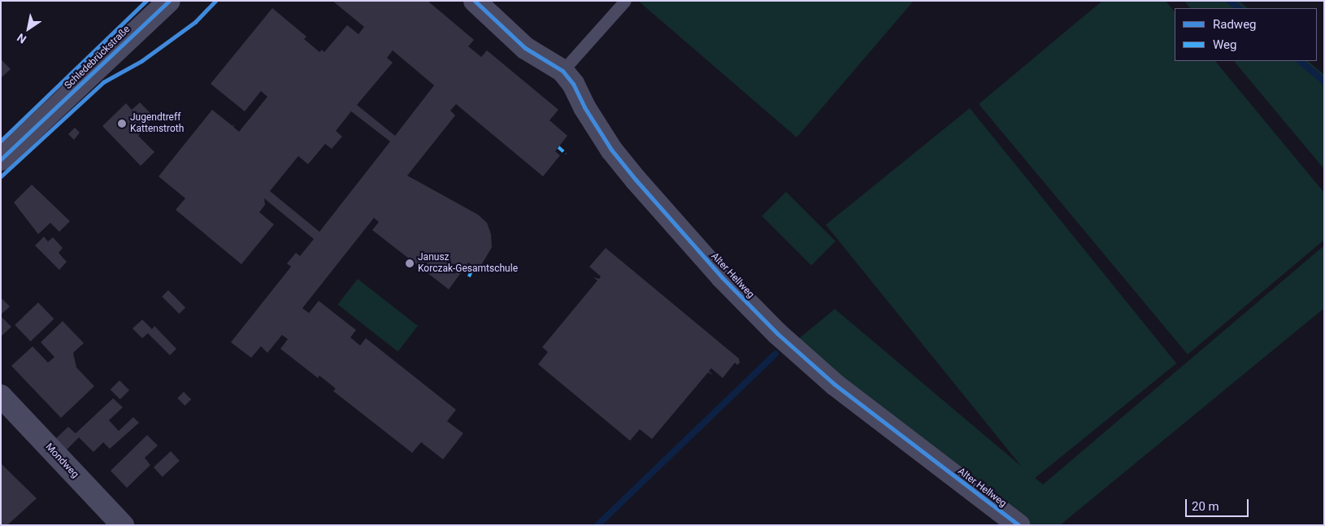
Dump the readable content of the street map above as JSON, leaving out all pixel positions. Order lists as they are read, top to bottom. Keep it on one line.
{"streets":{"street":["Schledebrückstraße","Alter Hellweg","Mondweg"]},"places":["Jugendtreff Kattenstroth","Janusz Korczak-Gesamtschule"],"legend":["Radweg","Weg"],"scale_bar":"20 m","north":"bottom left"}
